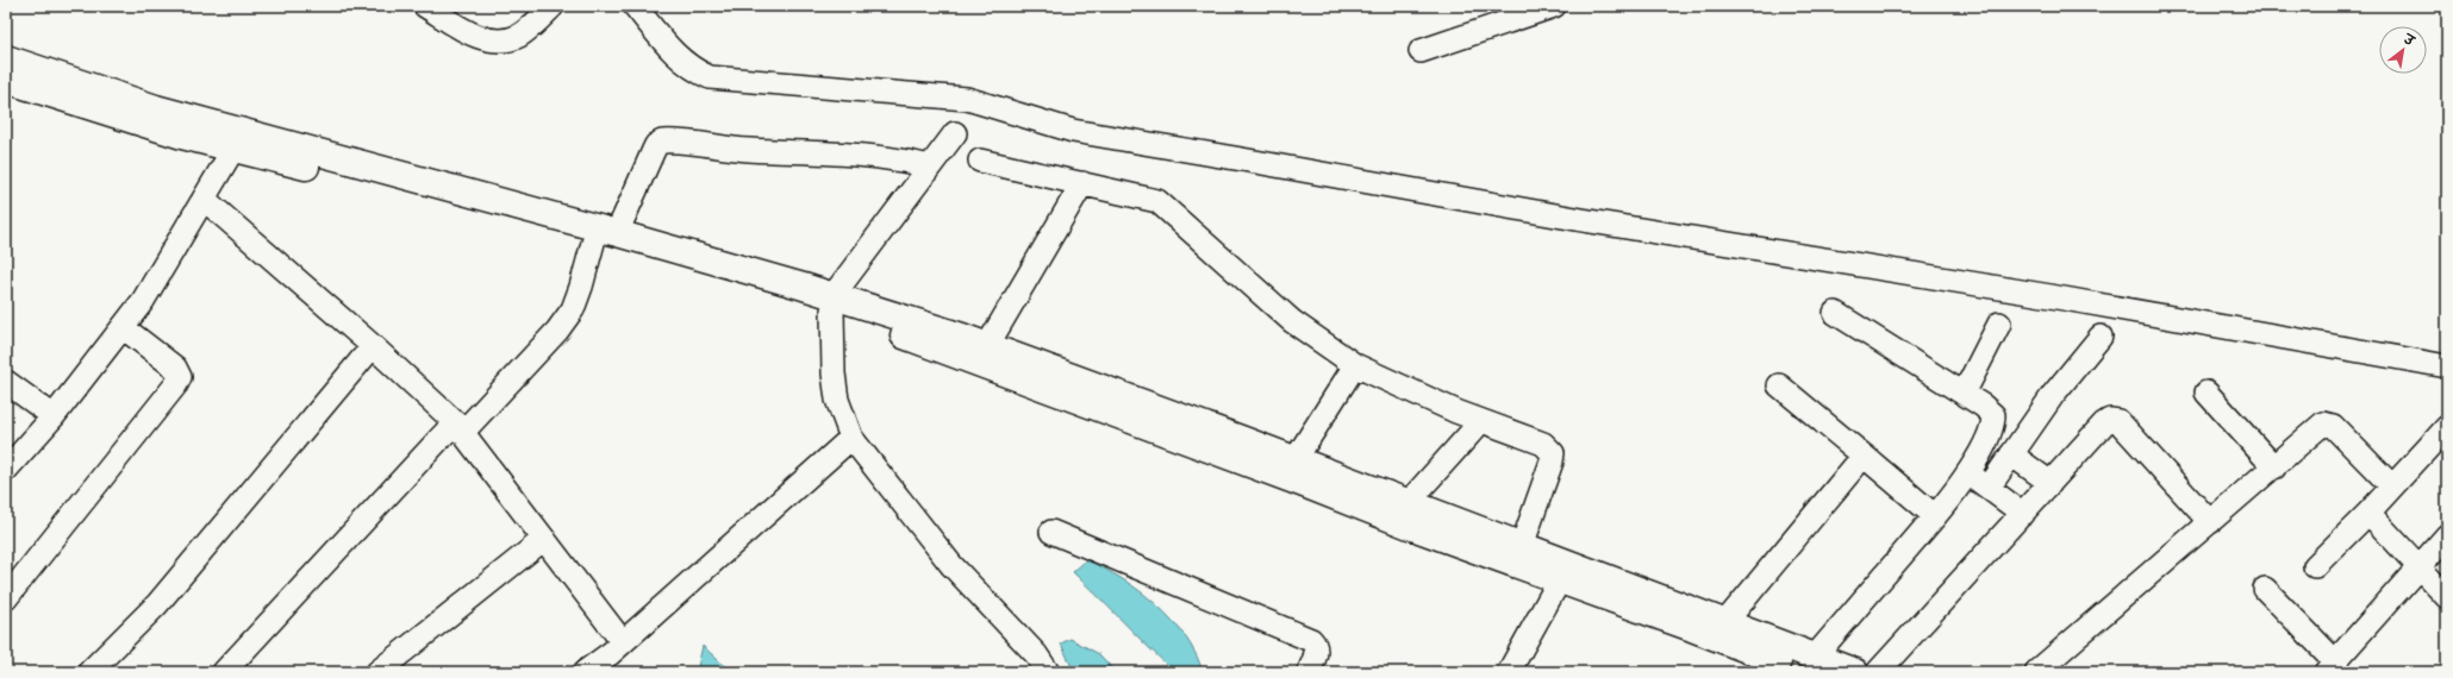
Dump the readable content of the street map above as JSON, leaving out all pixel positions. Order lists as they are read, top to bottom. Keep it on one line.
{"north":"top right"}
